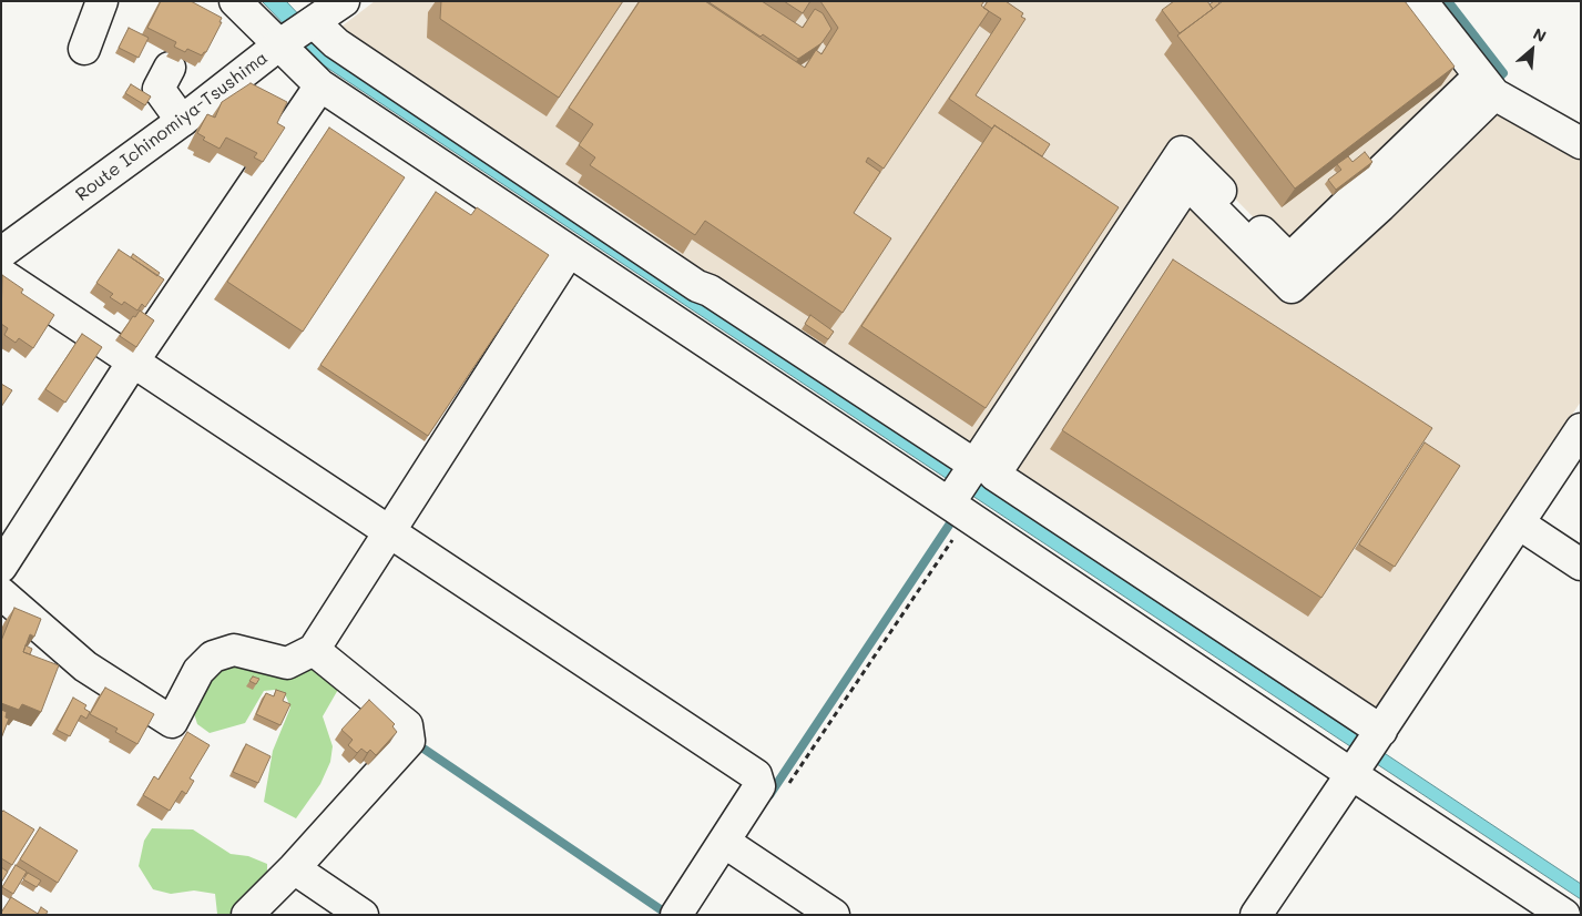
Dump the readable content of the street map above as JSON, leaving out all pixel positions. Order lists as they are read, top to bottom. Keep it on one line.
{"streets":{"street":["Route Ichinomiya-Tsushima"]},"north":"top right"}
